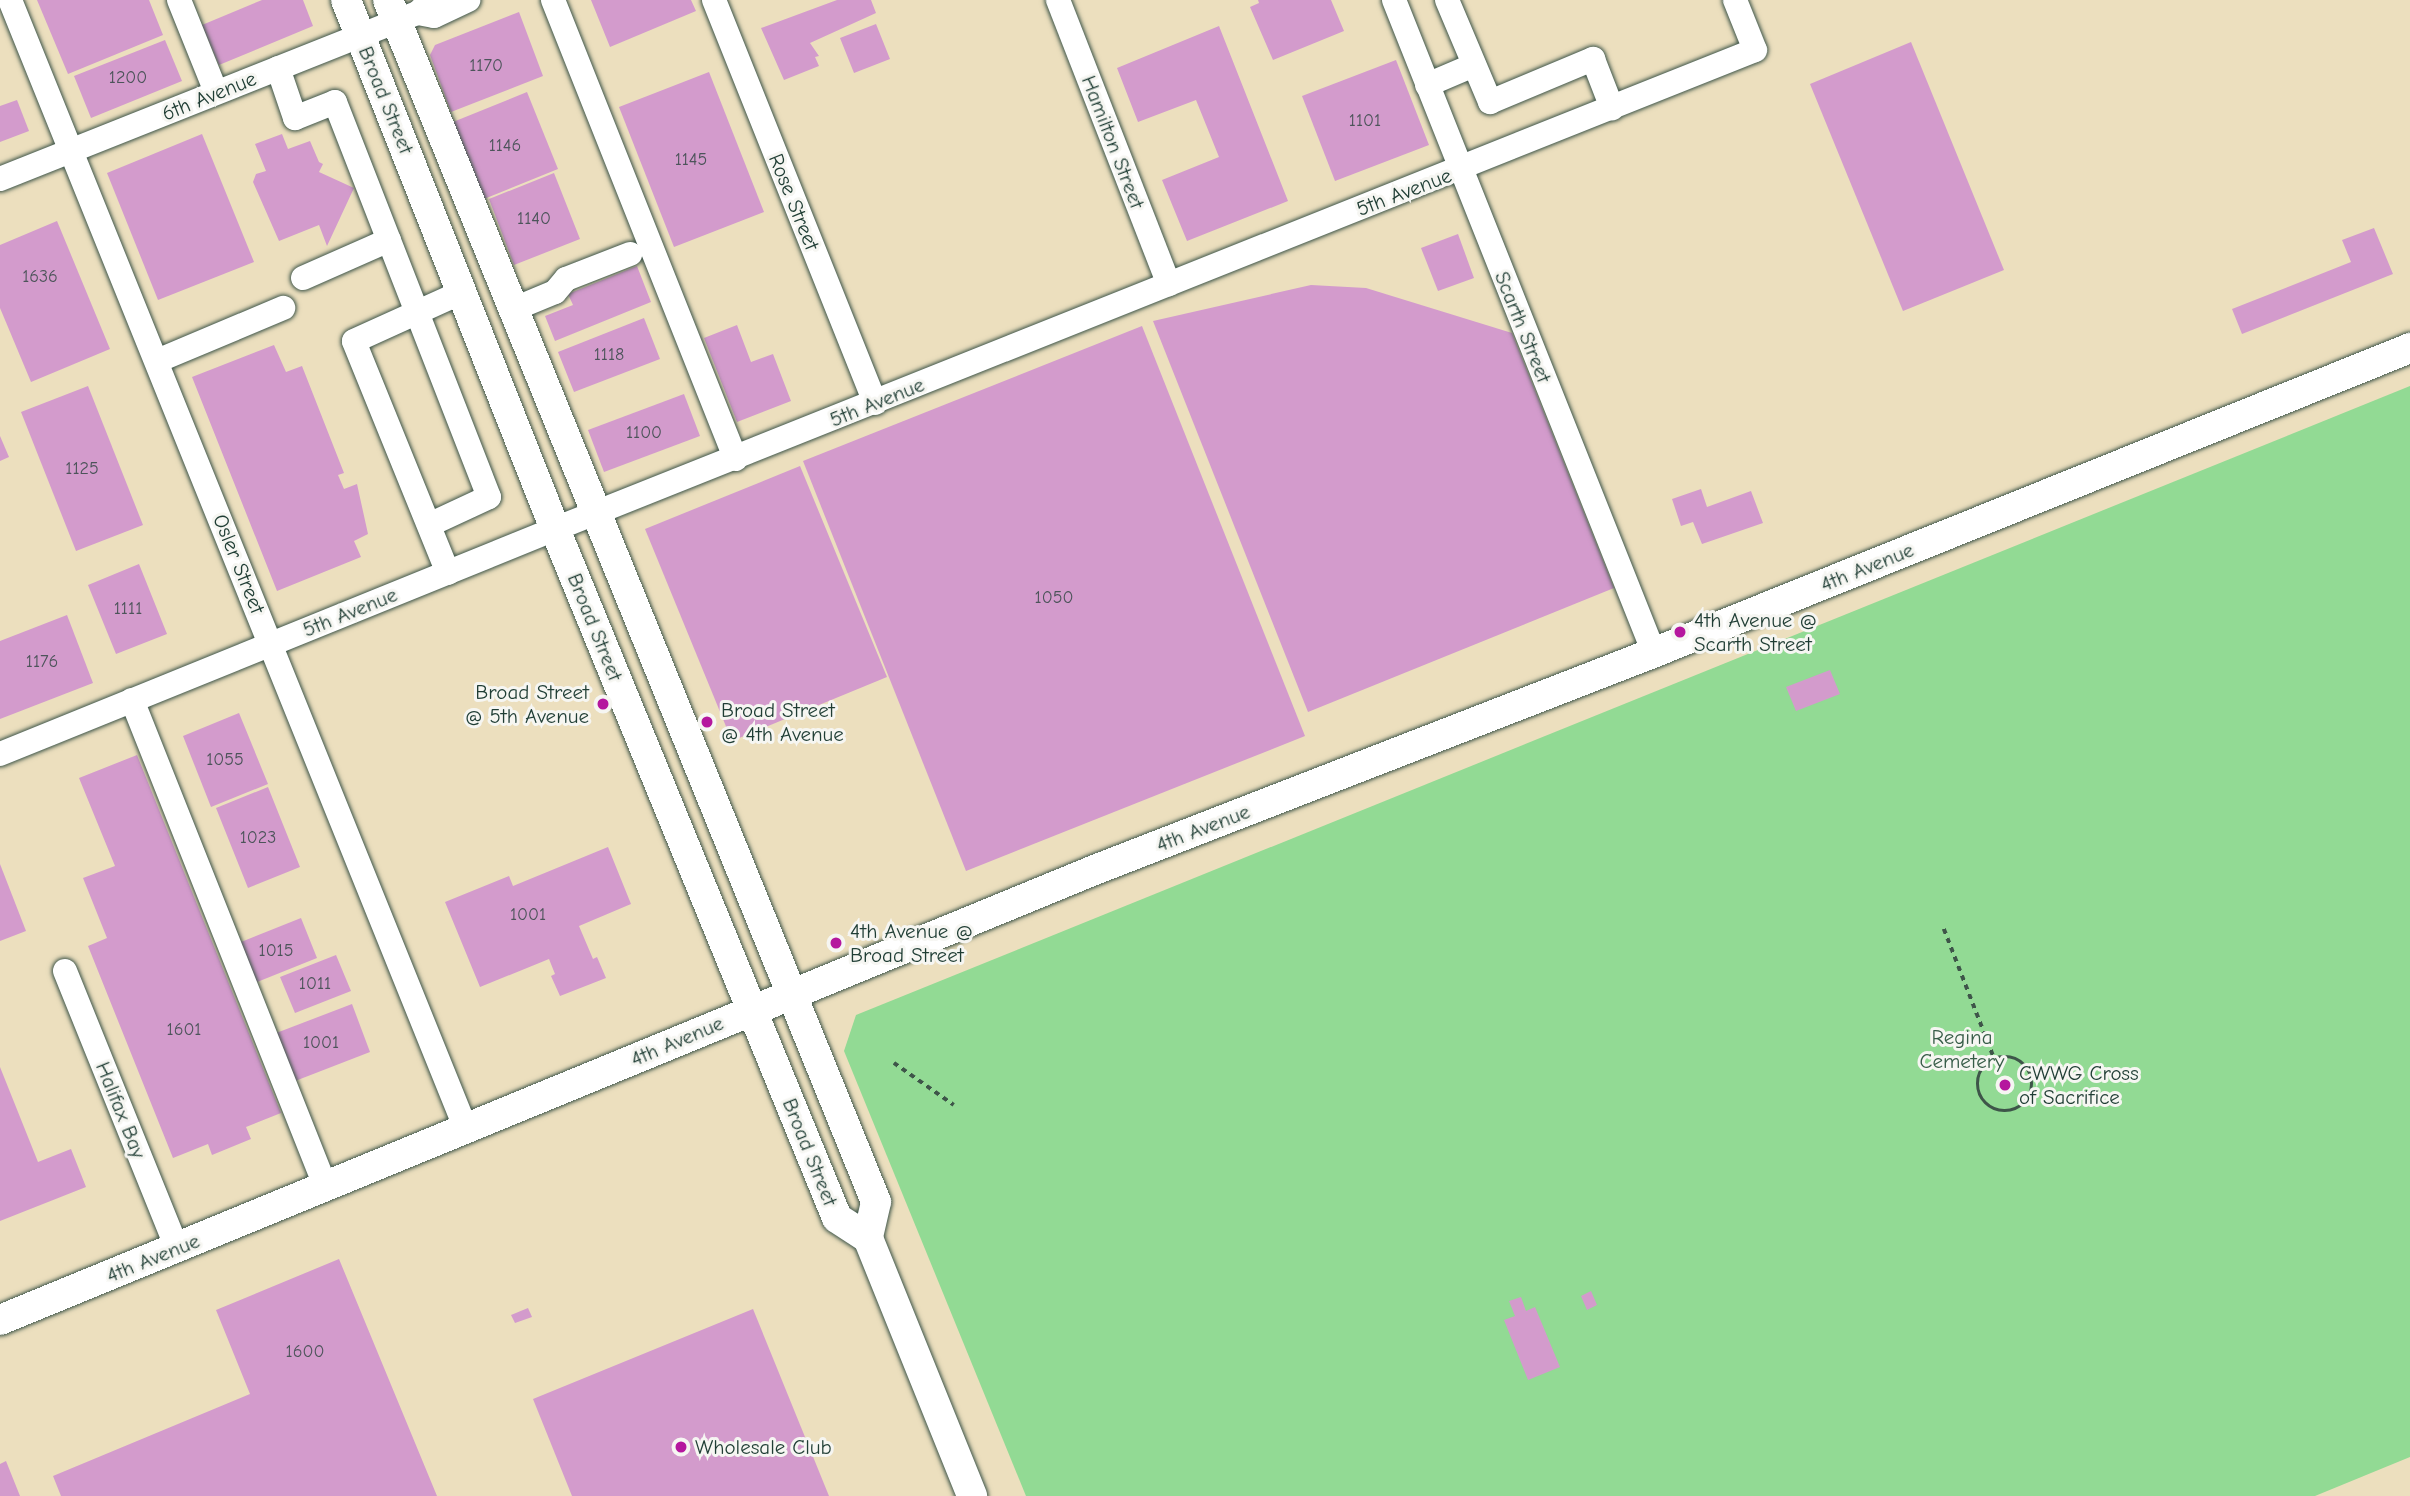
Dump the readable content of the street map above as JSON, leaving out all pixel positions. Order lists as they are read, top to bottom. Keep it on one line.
{"streets":{"main road":["Broad Street","4th Avenue"],"street":["6th Avenue","Hamilton Street","5th Avenue","Rose Street","Scarth Street","Osler Street","Halifax Bay"]},"crossings":[["6th Avenue","Broad Street"],["6th Avenue","Osler Street"],["Broad Street","5th Avenue"],["Broad Street","4th Avenue"],["Hamilton Street","5th Avenue"],["5th Avenue","Rose Street"],["5th Avenue","Scarth Street"],["5th Avenue","Osler Street"],["Scarth Street","4th Avenue"],["Osler Street","4th Avenue"],["4th Avenue","Halifax Bay"]],"parks":["Regina Cemetery"],"places":["4th Avenue @ Scarth Street","Broad Street @ 5th Avenue","Broad Street @ 4th Avenue","4th Avenue @ Broad Street","CWWG Cross of Sacrifice","Wholesale Club"],"house_numbers":["1170","1200","1101","1146","1145","1140","1636","1118","1100","1125","1050","1111","1176","1055","1023","1001","1015","1011","1601","1001","1600"]}
